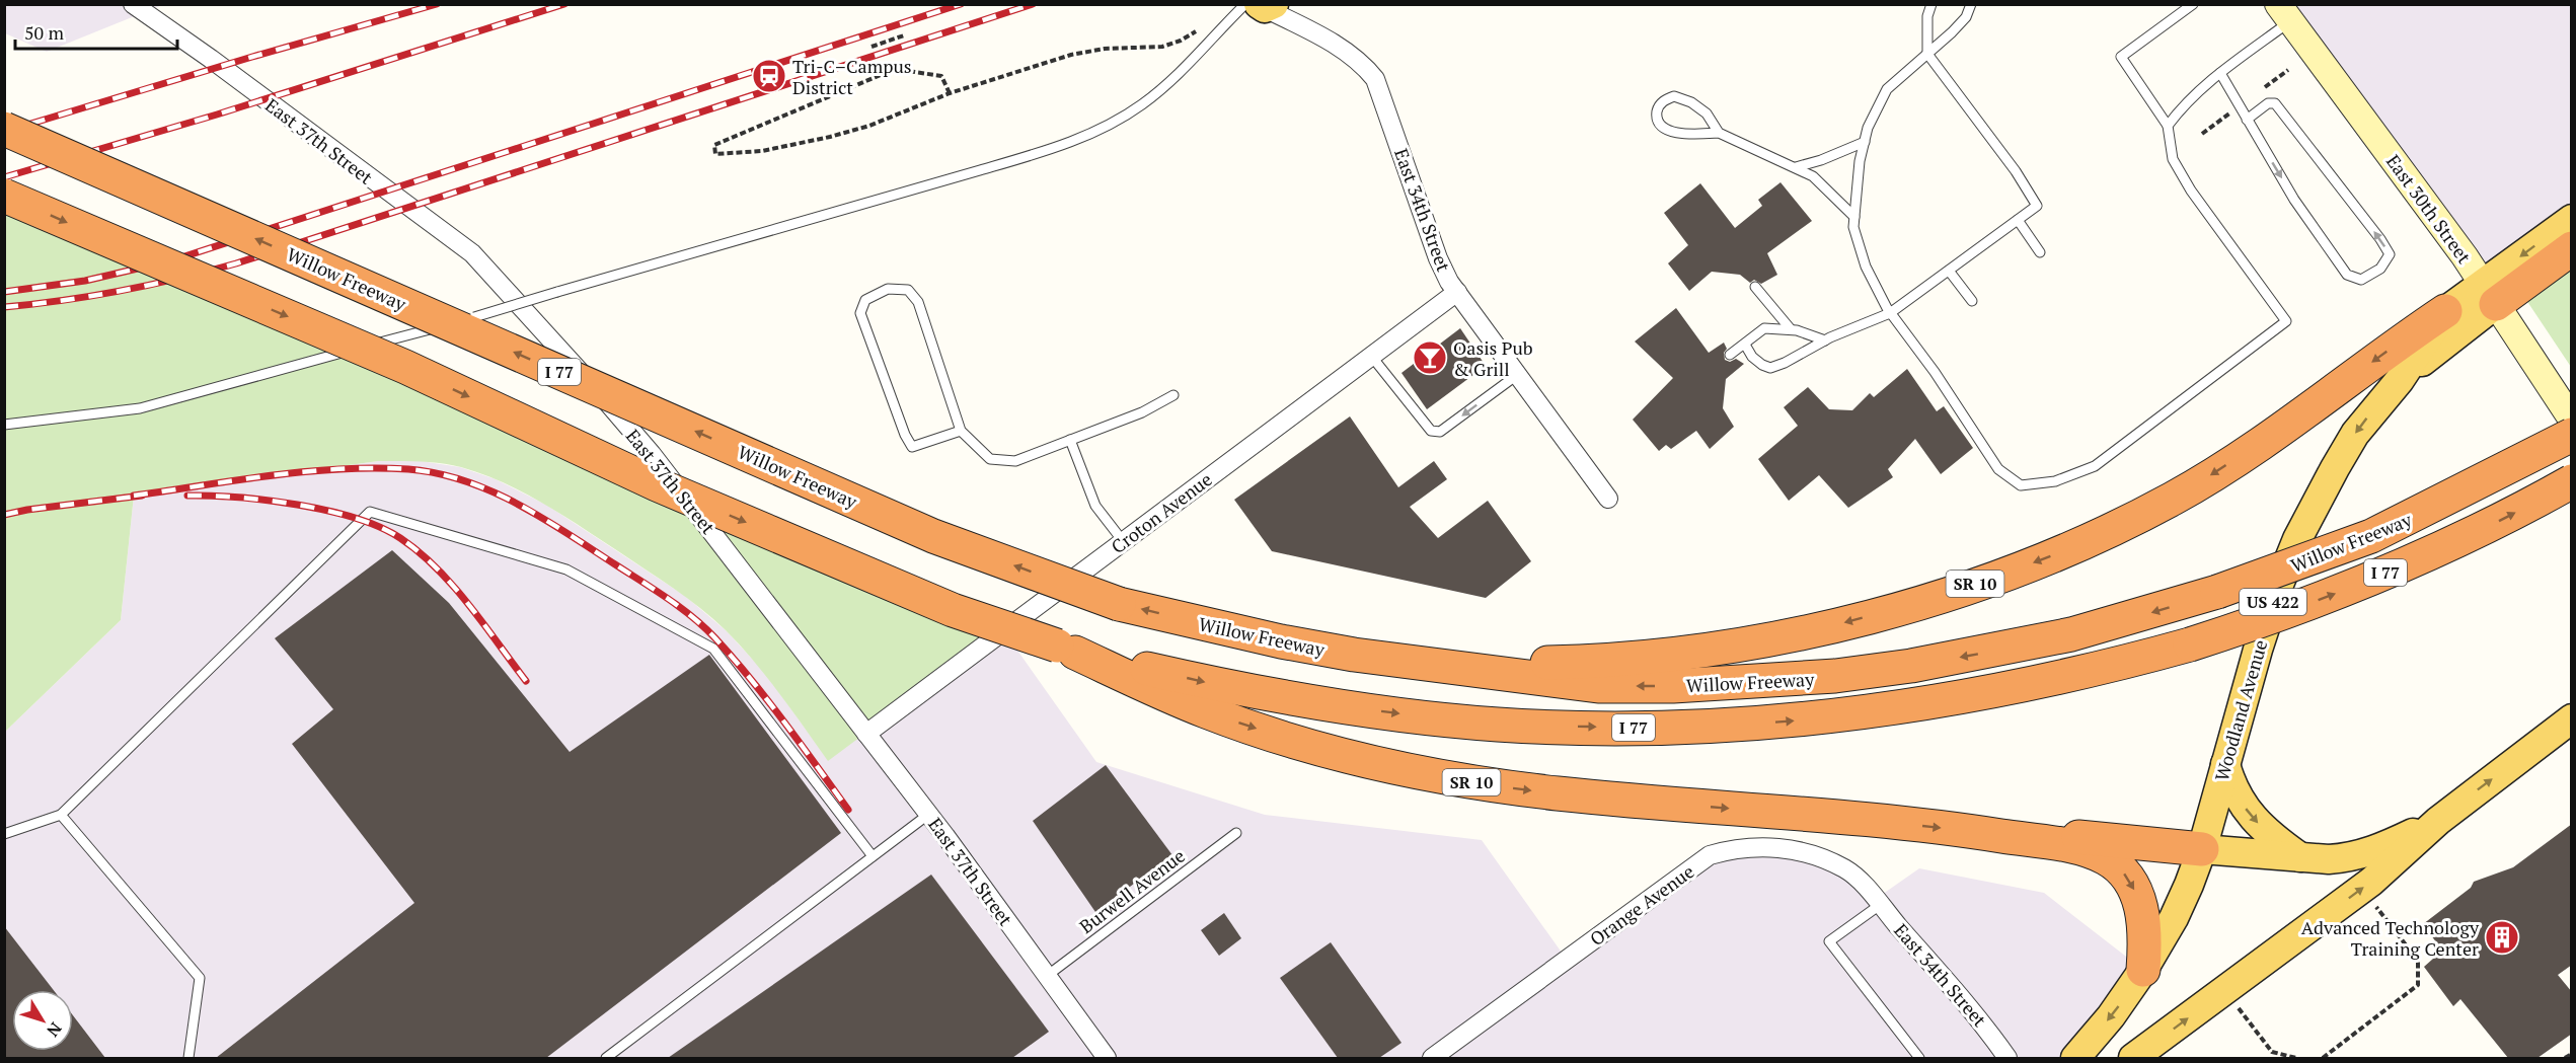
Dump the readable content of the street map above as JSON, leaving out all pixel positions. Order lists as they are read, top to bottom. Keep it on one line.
{"streets":{"highway":["Willow Freeway","I 77","SR 10"],"main road":["East 30th Street","US 422","Woodland Avenue"],"street":["East 37th Street","East 34th Street","Croton Avenue","Orange Avenue"],"lane":["Burwell Avenue"]},"crossings":[["East 37th Street","Croton Avenue"],["East 37th Street","Burwell Avenue"],["East 30th Street","US 422"],["East 30th Street","Woodland Avenue"],["East 34th Street","Croton Avenue"],["East 34th Street","Orange Avenue"],["Willow Freeway","SR 10"],["I 77","SR 10"],["SR 10","Woodland Avenue"],["US 422","Woodland Avenue"]],"one_way":["Woodland Avenue"],"places":{"station":["Tri-C–Campus District"],"bar":["Oasis Pub & Grill"],"building":["Advanced Technology Training Center"]},"scale_bar":"50 m","north":"bottom right"}
